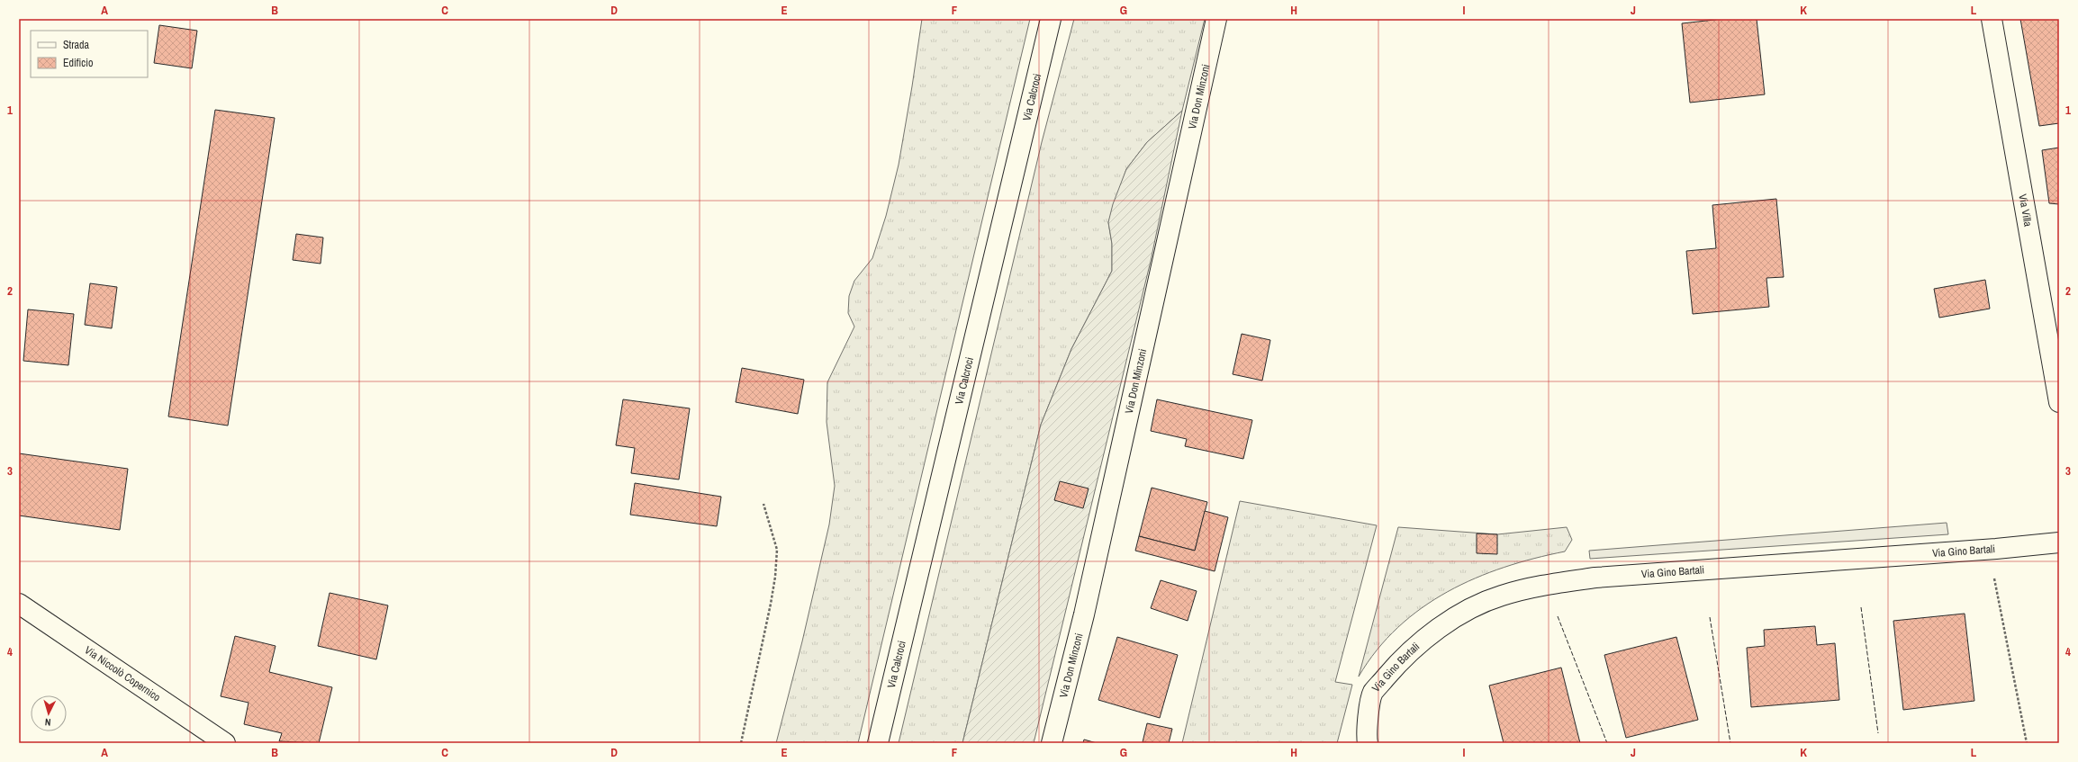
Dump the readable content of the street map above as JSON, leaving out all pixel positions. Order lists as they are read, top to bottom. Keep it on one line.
{"streets":{"street":["Via Calcroci","Via Don Minzoni","Via Villa","Via Gino Bartali","Via Niccolò Copernico"]},"legend":["Strada","Edificio"],"north":"bottom","grid":{"columns":["A","B","C","D","E","F","G","H","I","J","K","L"],"rows":["1","2","3","4"]}}
